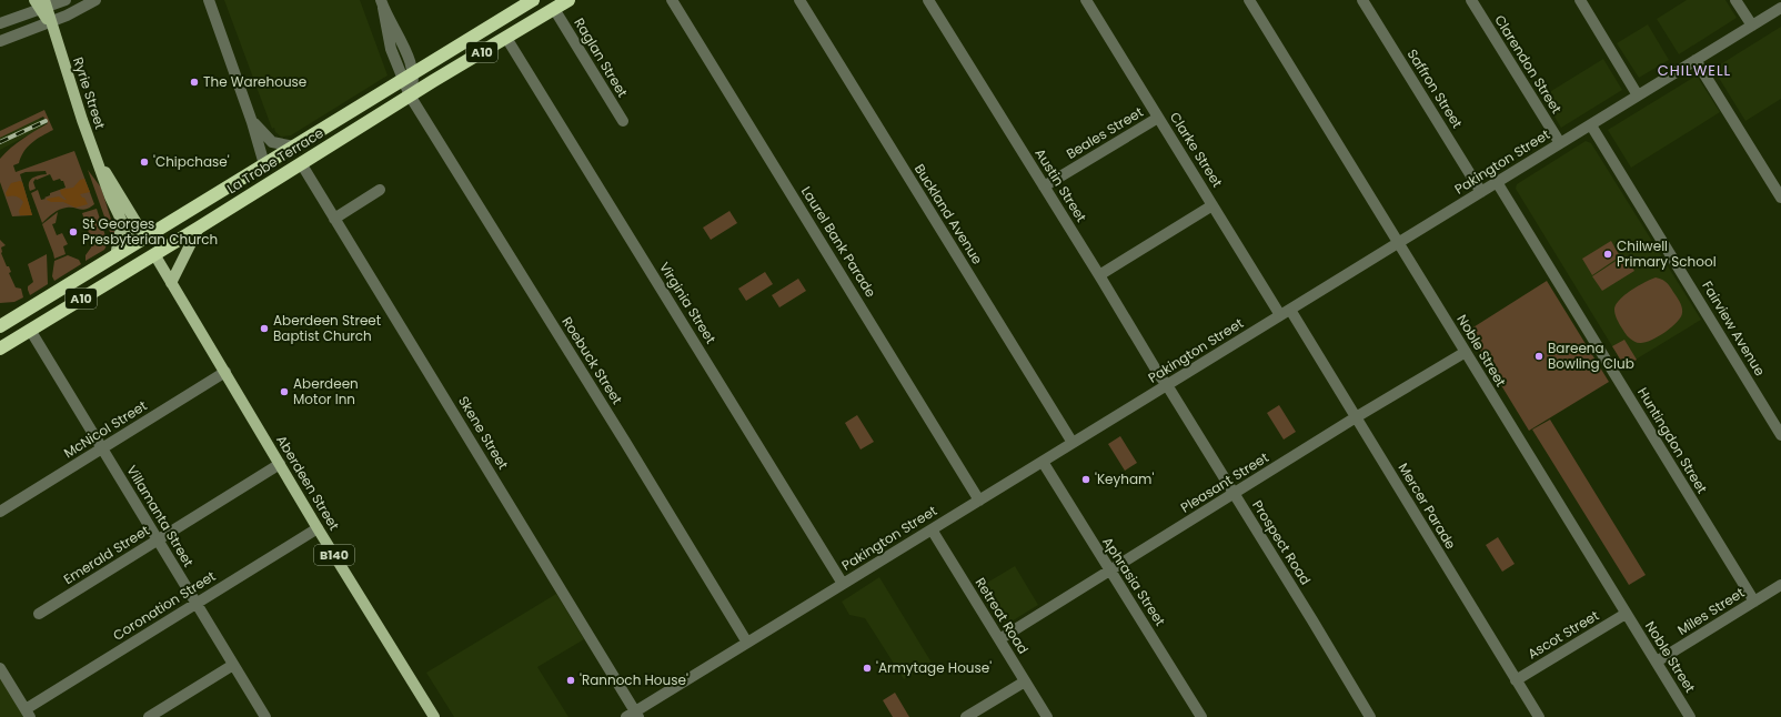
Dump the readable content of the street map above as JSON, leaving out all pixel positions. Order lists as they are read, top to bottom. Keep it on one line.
{"streets":{"highway":["A10","La Trobe Terrace","B140"],"main road":["Ryrie Street","Aberdeen Street"],"street":["Raglan Street","Clarendon Street","Saffron Street","Beales Street","Clarke Street","Pakington Street","Austin Street","Buckland Avenue","Laurel Bank Parade","Virginia Street","Fairview Avenue","Noble Street","Roebuck Street","McNicol Street","Skene Street","Huntingdon Street","Pleasant Street","Mercer Parade","Villamanta Street","Prospect Road","Emerald Street","Aphrasia Street","Coronation Street","Miles Street","Retreat Road","Ascot Street"]},"crossings":[["Raglan Street","La Trobe Terrace"],["Clarendon Street","Pakington Street"],["Saffron Street","Pakington Street"],["Ryrie Street","La Trobe Terrace"],["Ryrie Street","B140"],["Beales Street","Clarke Street"],["Beales Street","Austin Street"],["Clarke Street","Pakington Street"],["Clarke Street","Mercer Parade"],["La Trobe Terrace","Virginia Street"],["La Trobe Terrace","Roebuck Street"],["La Trobe Terrace","Skene Street"],["La Trobe Terrace","Aberdeen Street"],["La Trobe Terrace","Villamanta Street"],["La Trobe Terrace","B140"],["Pakington Street","Austin Street"],["Pakington Street","Buckland Avenue"],["Pakington Street","Laurel Bank Parade"],["Pakington Street","Virginia Street"],["Pakington Street","Fairview Avenue"],["Pakington Street","Noble Street"],["Pakington Street","Roebuck Street"],["Pakington Street","Skene Street"],["Pakington Street","Huntingdon Street"],["Pakington Street","Mercer Parade"],["Pakington Street","Prospect Road"],["Pakington Street","Aphrasia Street"],["Pakington Street","Retreat Road"],["Austin Street","Prospect Road"],["Noble Street","Pleasant Street"],["Noble Street","Miles Street"],["Noble Street","Ascot Street"],["McNicol Street","Aberdeen Street"],["McNicol Street","Villamanta Street"],["Huntingdon Street","Miles Street"],["Aberdeen Street","Emerald Street"],["Aberdeen Street","B140"],["Aberdeen Street","Coronation Street"],["Pleasant Street","Mercer Parade"],["Pleasant Street","Prospect Road"],["Pleasant Street","Aphrasia Street"],["Pleasant Street","Retreat Road"],["Mercer Parade","Ascot Street"],["Villamanta Street","Emerald Street"],["Villamanta Street","Coronation Street"]],"districts":["CHILWELL"],"places":["The Warehouse","'Chipchase'","St Georges Presbyterian Church","Chilwell Primary School","Aberdeen Street Baptist Church","Bareena Bowling Club","Aberdeen Motor Inn","'Keyham'","'Armytage House'","'Rannoch House'"]}
